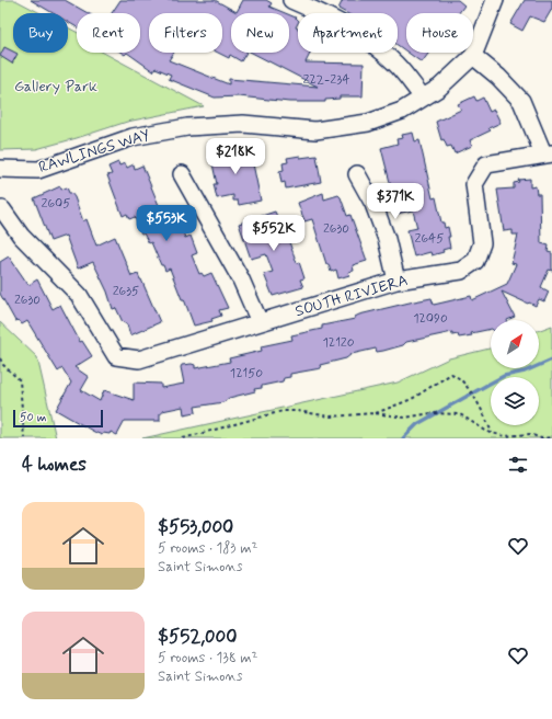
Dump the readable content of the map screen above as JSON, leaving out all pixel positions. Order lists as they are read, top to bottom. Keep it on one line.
{"streets":{"street":["RAWLINGS WAY","SOUTH RIVIERA"]},"parks":["Gallery Park"],"house_numbers":["222-234","2605","2630","2645","2635","2630","12090","12120","12150"],"scale_bar":"50 m","north":"top right","page":{"chip":["Buy","Rent","Filters","New","Apartment","House"],"price":["$218K","$371K","$553K","$552K"],"scale":"50 m","heading":"4 homes","list":[{"name":"$553,000","note":"5 rooms · 183 m² · Saint Simons"},{"name":"$552,000","note":"5 rooms · 138 m² · Saint Simons"}]}}
